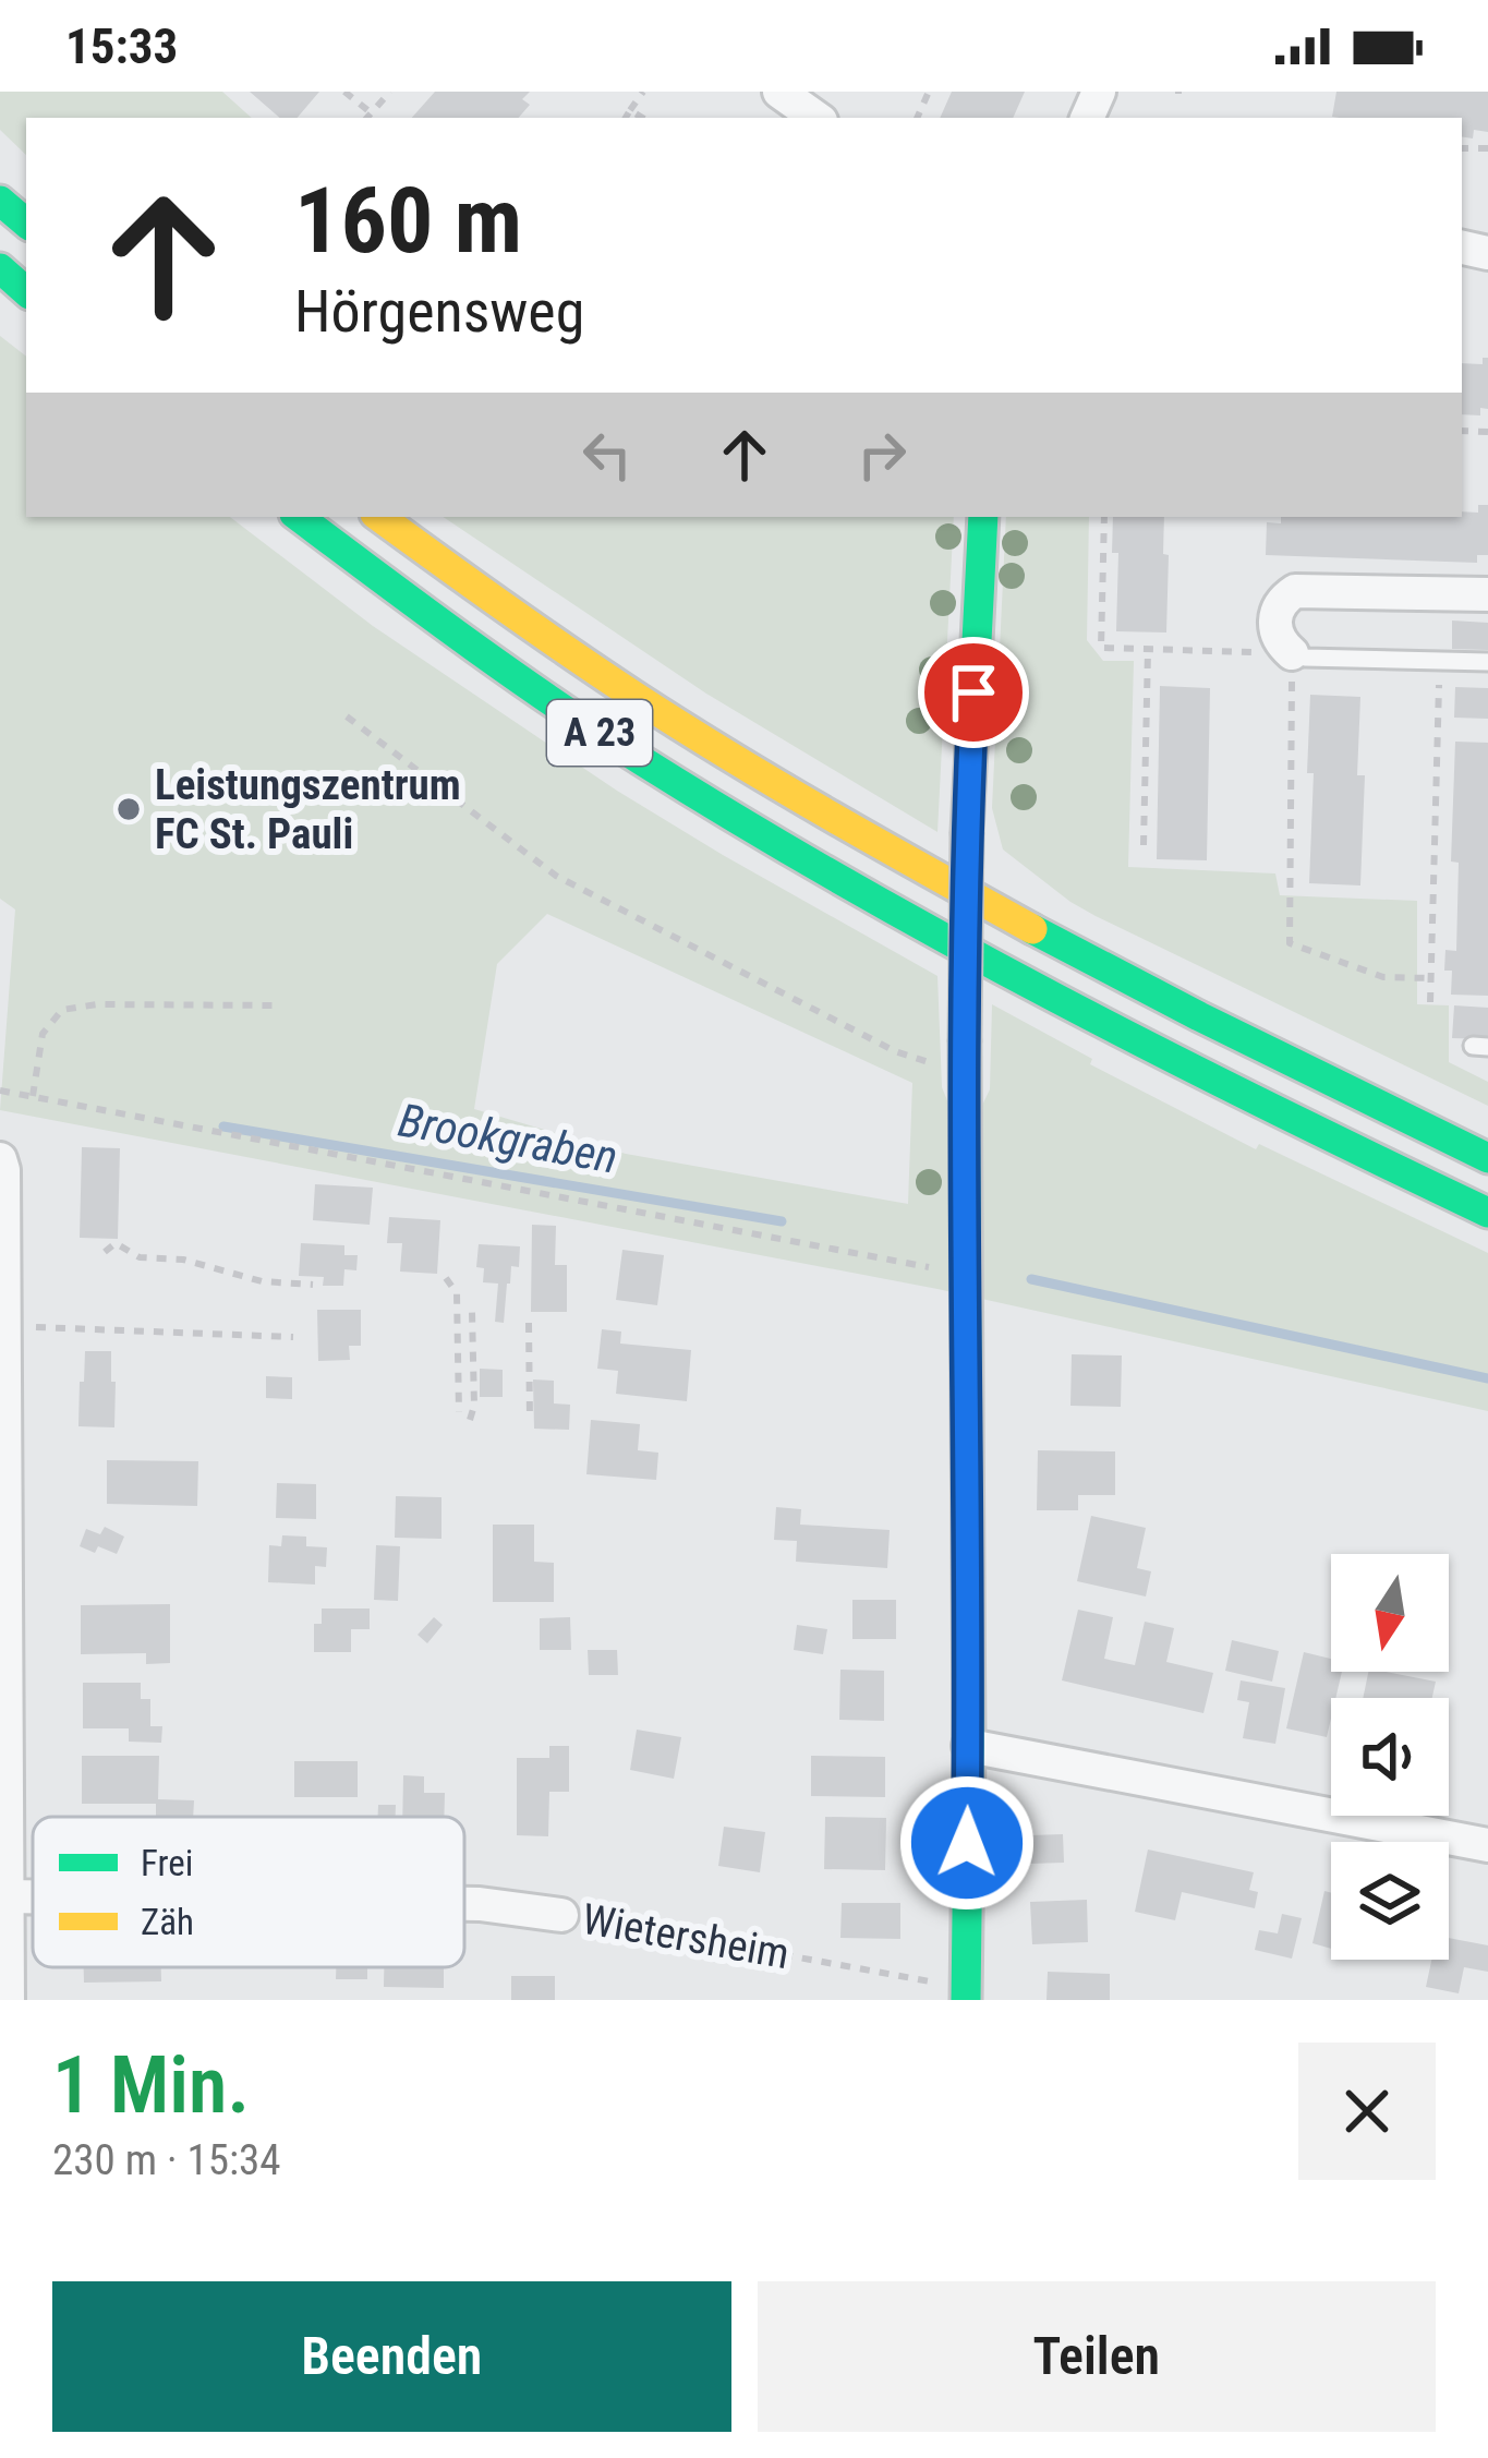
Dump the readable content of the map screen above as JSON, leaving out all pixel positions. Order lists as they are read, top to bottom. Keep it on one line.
{"streets":{"main road":["A 23"],"path":["Wietersheim"]},"water":["Brookgraben"],"places":["Leistungszentrum FC St. Pauli"],"legend":["Frei","Zäh"],"north":"bottom","page":{"status":"15:33","turn":["160 m","Hörgensweg"],"heading":["1 Min.","230 m · 15:34"],"buttons":["Beenden","Teilen"]}}
